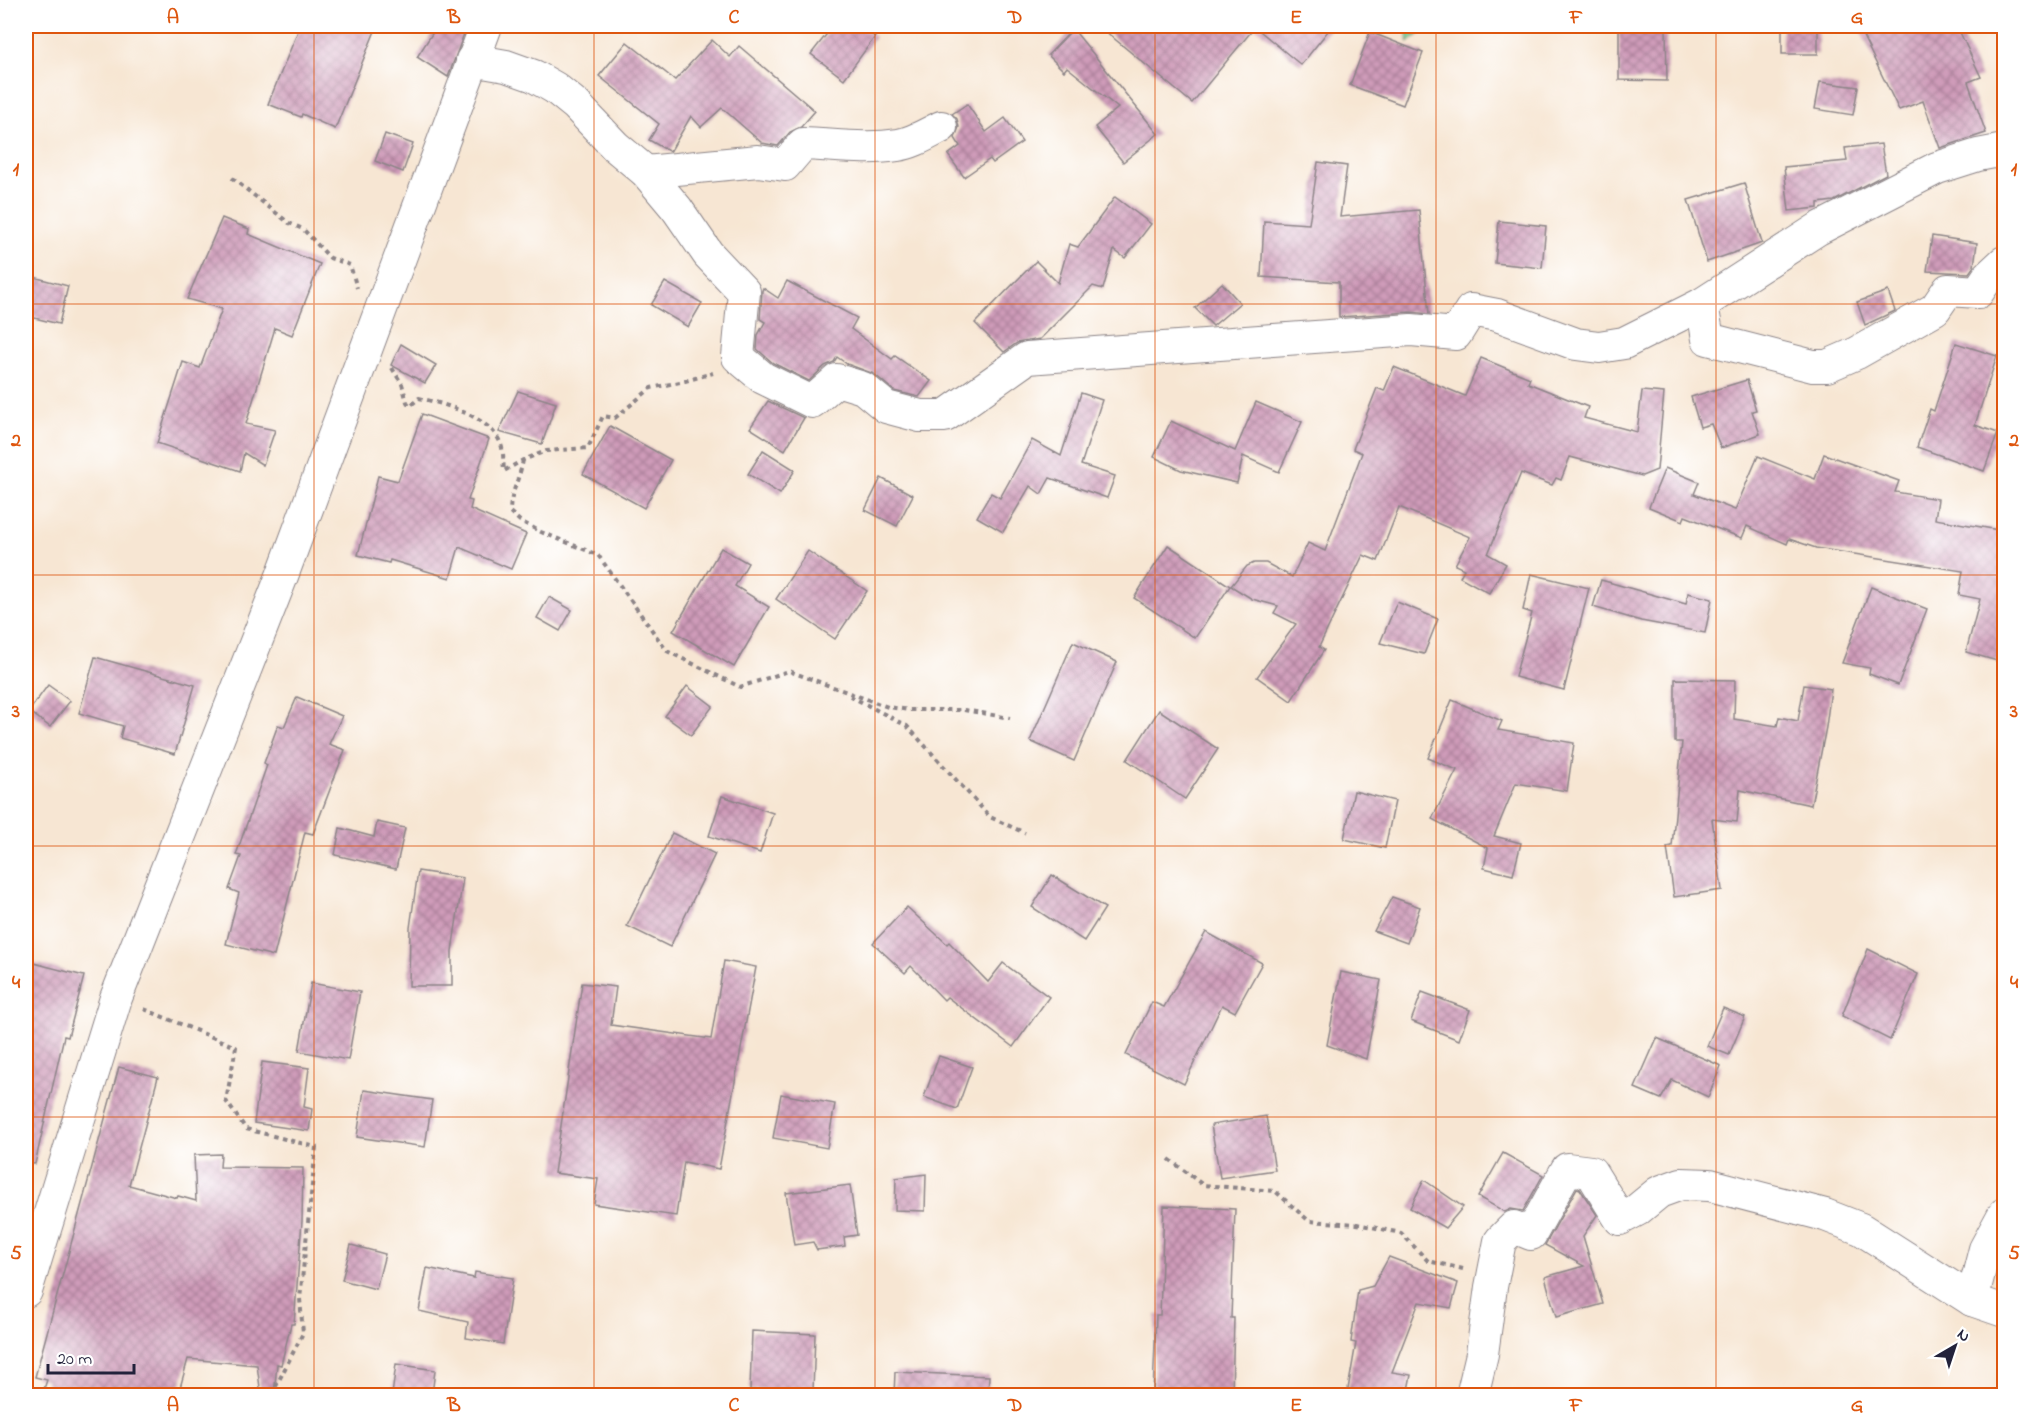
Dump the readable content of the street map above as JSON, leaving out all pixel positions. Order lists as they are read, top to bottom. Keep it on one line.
{"scale_bar":"20 m","north":"top right","grid":{"columns":["A","B","C","D","E","F","G"],"rows":["1","2","3","4","5"]}}
